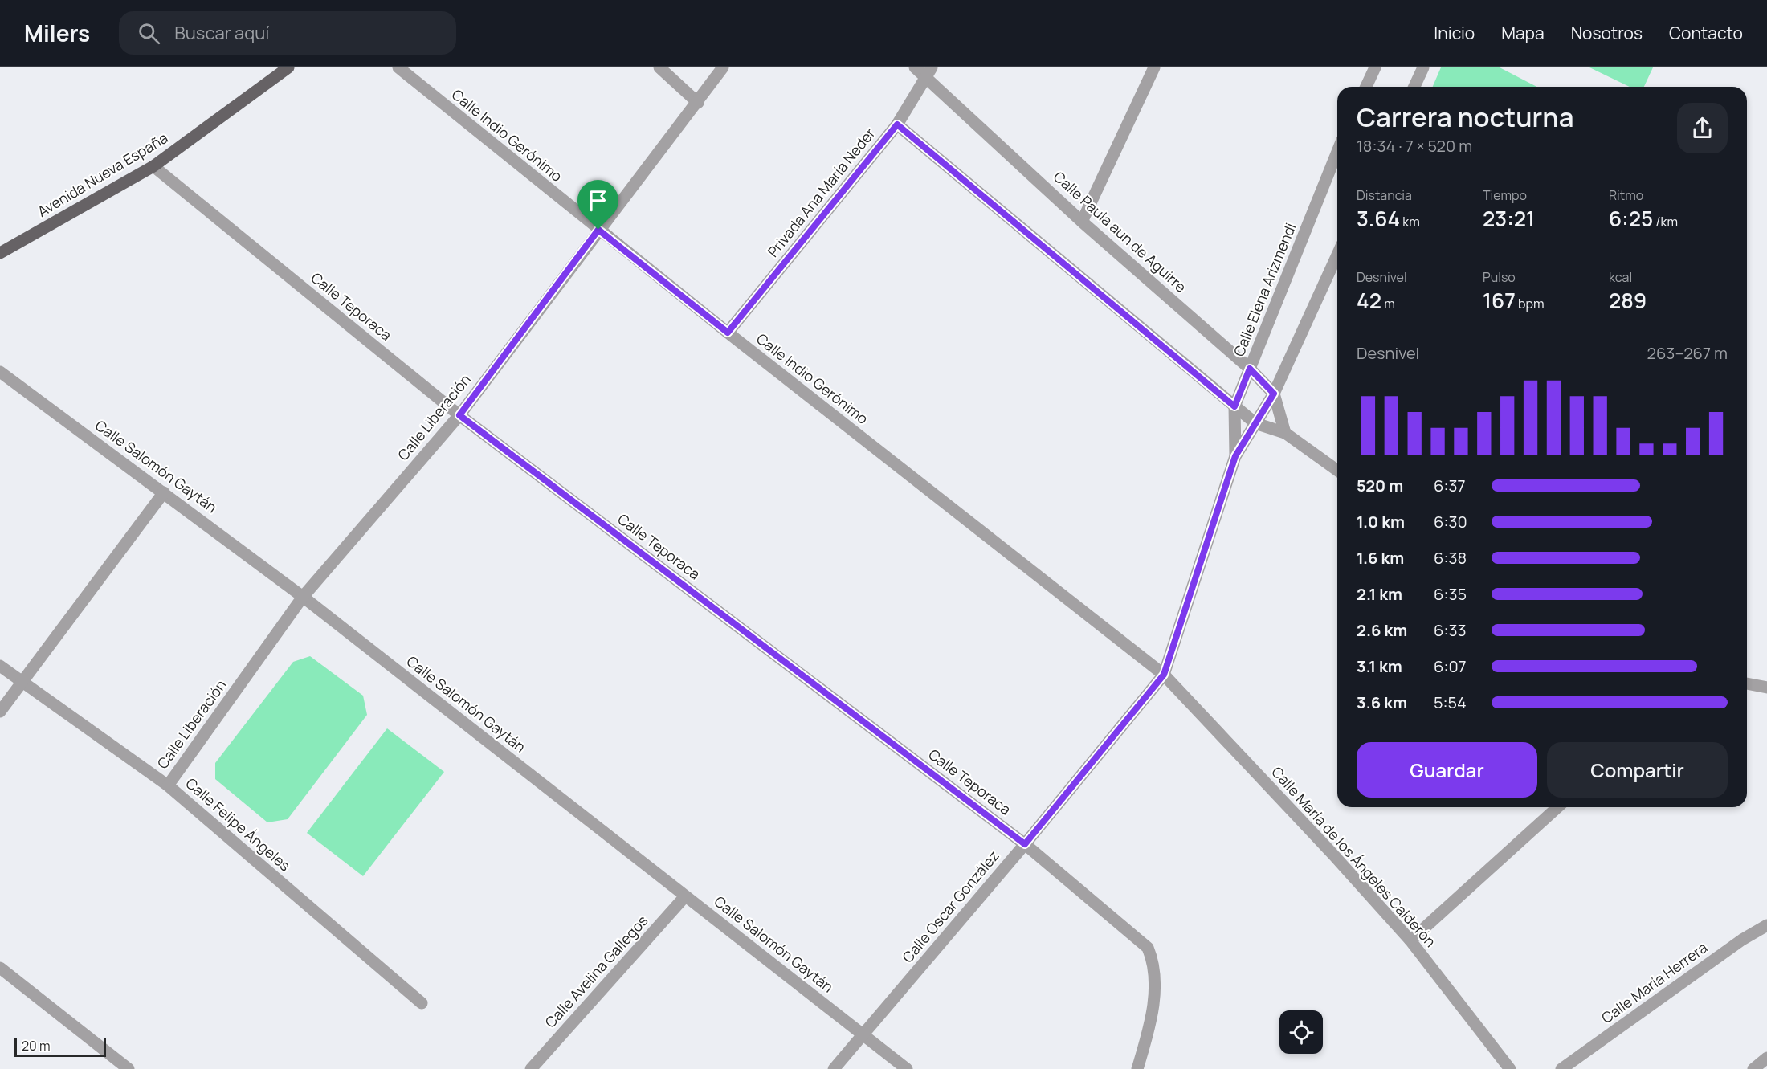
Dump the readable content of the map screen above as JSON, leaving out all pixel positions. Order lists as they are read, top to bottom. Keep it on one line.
{"streets":{"main road":["Avenida Nueva España"],"street":["Calle Indio Gerónimo","Privada Ana María Neder","Calle Paula aun de Aguirre","Calle Elena Arizmendi","Calle Teporaca","Calle Liberación","Calle Salomón Gaytán","Calle Felipe Ángeles","Calle María de los Ángeles Calderón","Calle Oscar González","Calle Avelina Gallegos","Calle María Herrera"]},"crossings":[["Calle Indio Gerónimo","Privada Ana María Neder"],["Calle Indio Gerónimo","Calle Elena Arizmendi"],["Calle Indio Gerónimo","Calle Liberación"],["Calle Indio Gerónimo","Calle María de los Ángeles Calderón"],["Calle Indio Gerónimo","Calle Oscar González"],["Avenida Nueva España","Calle Teporaca"],["Privada Ana María Neder","Calle Paula aun de Aguirre"],["Calle Paula aun de Aguirre","Calle Elena Arizmendi"],["Calle Elena Arizmendi","Calle María de los Ángeles Calderón"],["Calle Elena Arizmendi","Calle Oscar González"],["Calle Teporaca","Calle Liberación"],["Calle Teporaca","Calle Oscar González"],["Calle Liberación","Calle Salomón Gaytán"],["Calle Liberación","Calle Felipe Ángeles"],["Calle Salomón Gaytán","Calle Oscar González"],["Calle Salomón Gaytán","Calle Avelina Gallegos"],["Calle María de los Ángeles Calderón","Calle Oscar González"]],"scale_bar":"20 m","page":{"header":"Milers","search":"Buscar aquí","nav":["Inicio","Mapa","Nosotros","Contacto"],"heading":["Carrera nocturna","18:34 · 7 × 520 m"],"stats":[["Distancia","3.64 km"],["Tiempo","23:21"],["Ritmo","6:25 /km"],["Desnivel","42 m"],["Pulso","167 bpm"],["kcal","289"]],"chart":["Desnivel","263–267 m"],"list":[{"name":"520 m","note":"6:37"},{"name":"1.0 km","note":"6:30"},{"name":"1.6 km","note":"6:38"},{"name":"2.1 km","note":"6:35"},{"name":"2.6 km","note":"6:33"},{"name":"3.1 km","note":"6:07"},{"name":"3.6 km","note":"5:54"}],"buttons":["Guardar","Compartir"],"scale":"20 m"}}
